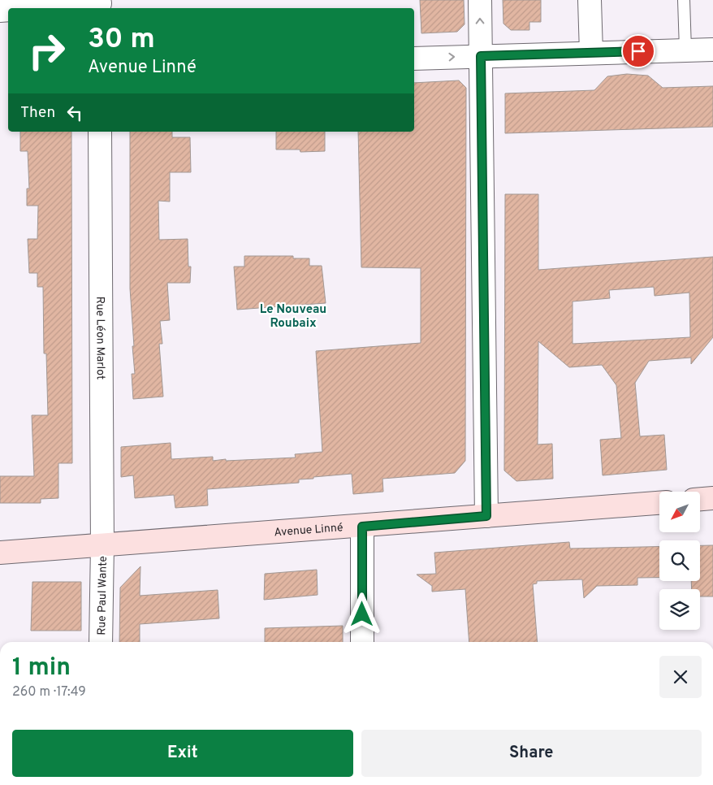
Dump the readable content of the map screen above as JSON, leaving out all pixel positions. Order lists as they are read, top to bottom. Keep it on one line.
{"streets":{"street":["Rue Léon Marlot","Avenue Linné","Rue Paul Wante"]},"crossings":[["Rue Léon Marlot","Avenue Linné"],["Rue Léon Marlot","Rue Paul Wante"],["Avenue Linné","Rue Paul Wante"]],"districts":["Le Nouveau Roubaix"],"north":"bottom left","page":{"turn":["30 m","Avenue Linné"],"then":"Then","heading":["1 min","260 m · 17:49"],"buttons":["Exit","Share"]}}
